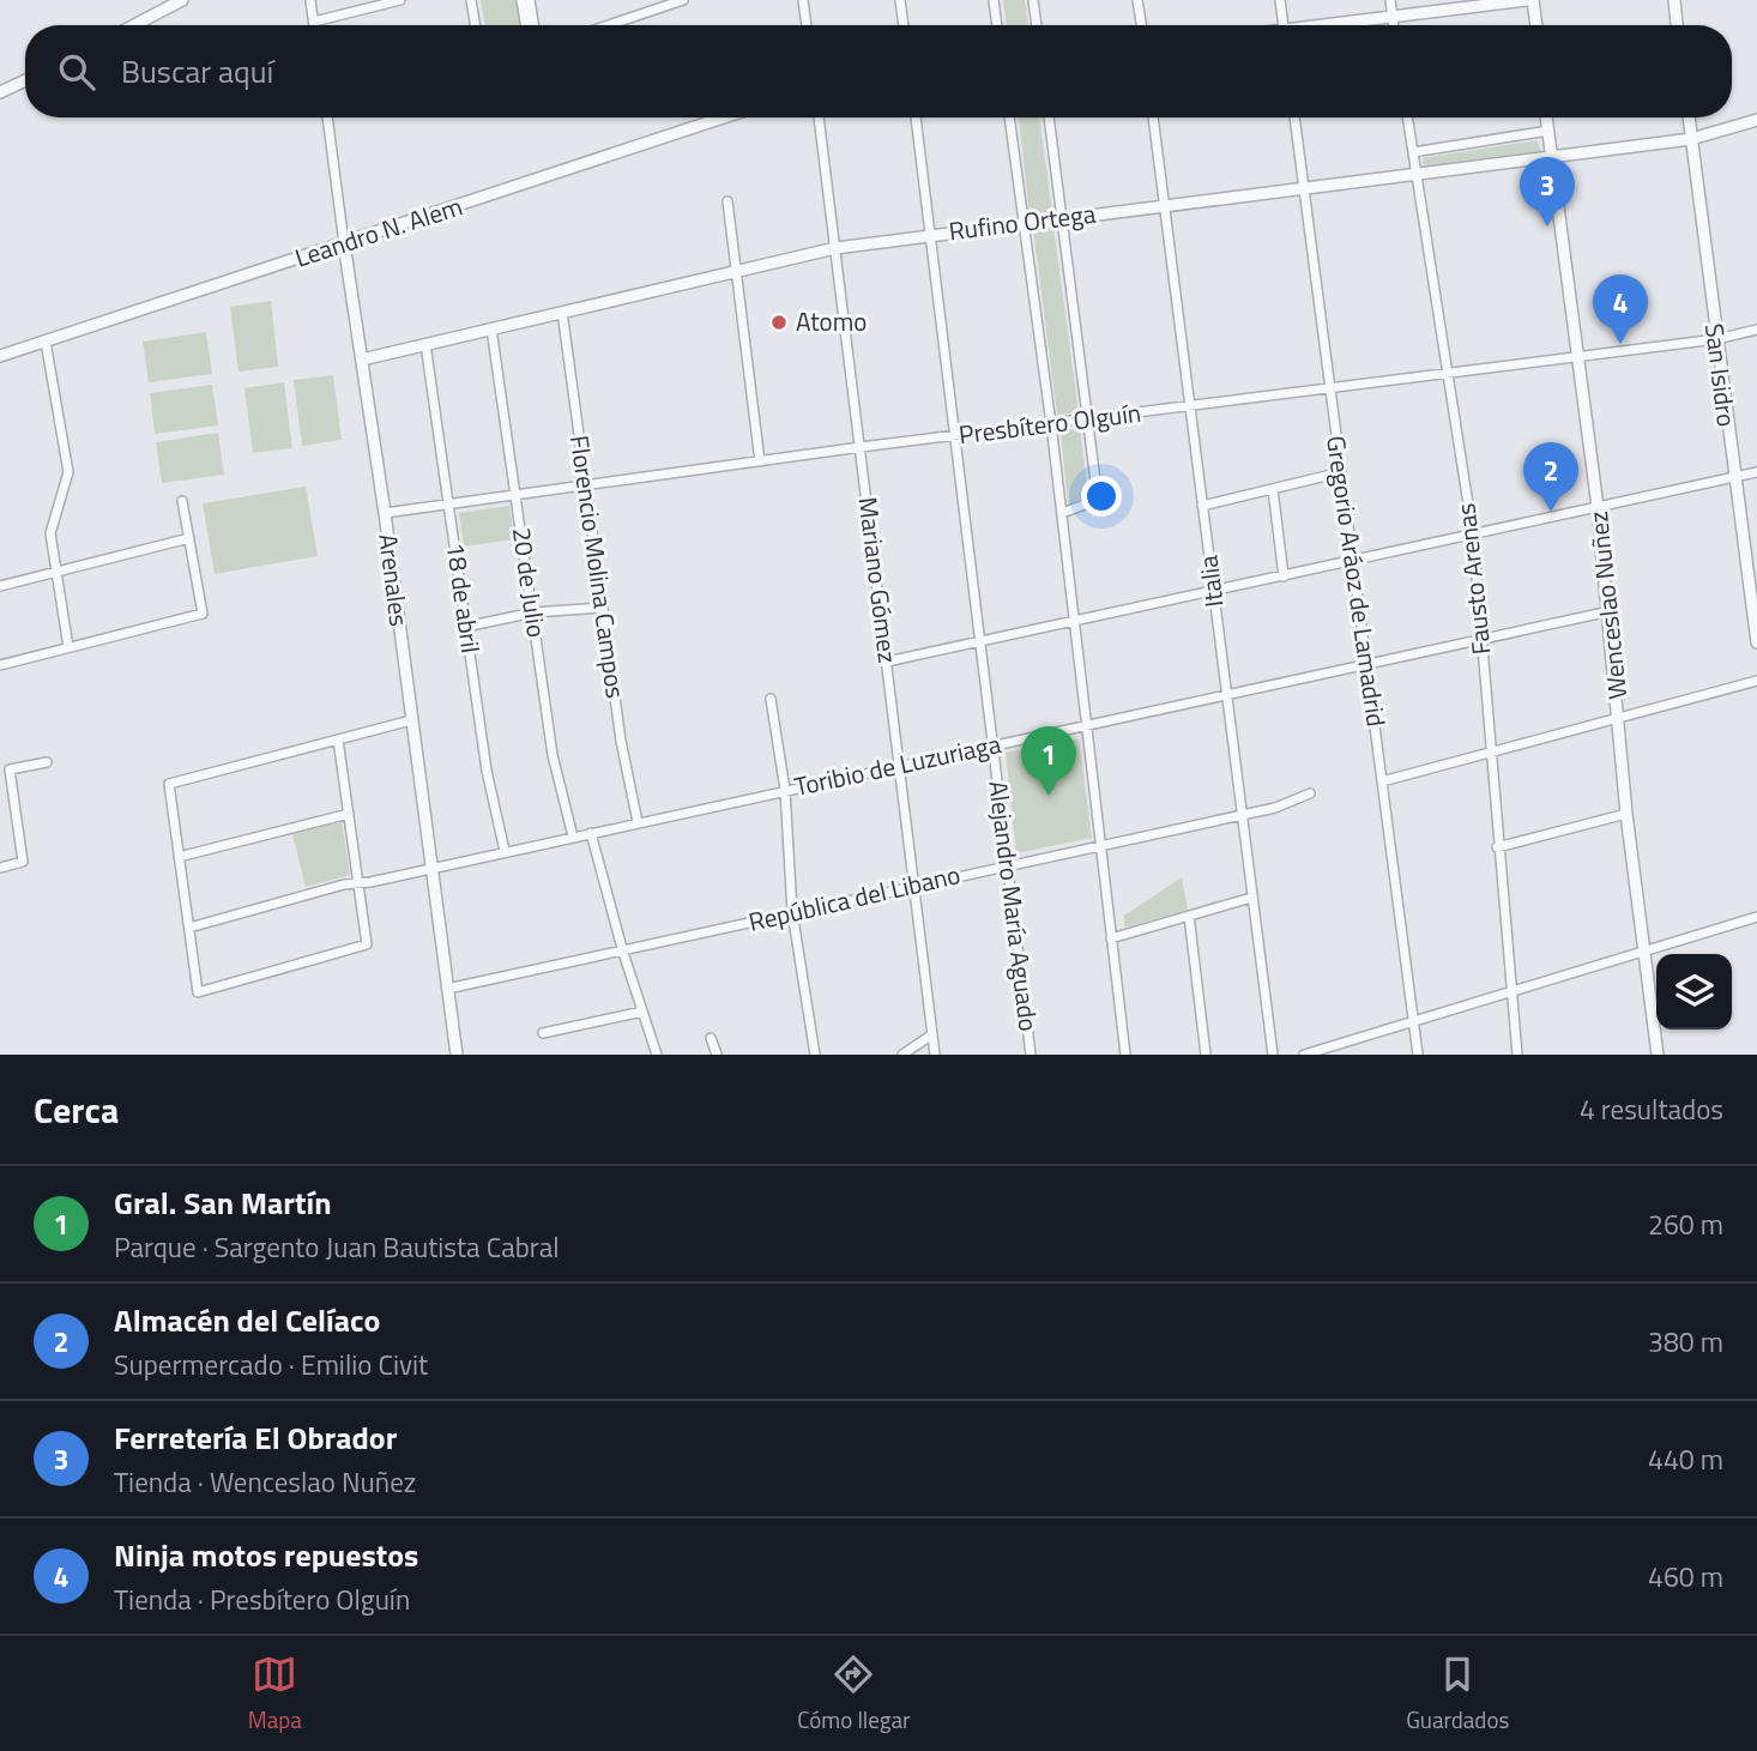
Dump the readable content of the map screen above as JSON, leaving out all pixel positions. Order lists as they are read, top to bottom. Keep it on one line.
{"streets":{"street":["Rufino Ortega","Leandro N. Alem","San Isidro","Presbítero Olguín","Florencio Molina Campos","Fausto Arenas","Arenales","Mariano Gómez","Italia","Gregorio Aráoz de Lamadrid","20 de Julio","18 de abril","Wenceslao Nuñez","Toribio de Luzuriaga","República del Libano","Alejandro María Aguado"]},"crossings":[["Rufino Ortega","San Isidro"],["Rufino Ortega","Florencio Molina Campos"],["Rufino Ortega","Fausto Arenas"],["Rufino Ortega","Arenales"],["Rufino Ortega","Mariano Gómez"],["Rufino Ortega","Italia"],["Rufino Ortega","Gregorio Aráoz de Lamadrid"],["Rufino Ortega","20 de Julio"],["Rufino Ortega","18 de abril"],["Rufino Ortega","Wenceslao Nuñez"],["Rufino Ortega","Alejandro María Aguado"],["Leandro N. Alem","Arenales"],["San Isidro","Presbítero Olguín"],["Presbítero Olguín","Florencio Molina Campos"],["Presbítero Olguín","Fausto Arenas"],["Presbítero Olguín","Arenales"],["Presbítero Olguín","Mariano Gómez"],["Presbítero Olguín","Italia"],["Presbítero Olguín","Gregorio Aráoz de Lamadrid"],["Presbítero Olguín","20 de Julio"],["Presbítero Olguín","18 de abril"],["Presbítero Olguín","Wenceslao Nuñez"],["Presbítero Olguín","Alejandro María Aguado"],["Florencio Molina Campos","Toribio de Luzuriaga"],["Fausto Arenas","Toribio de Luzuriaga"],["Arenales","Toribio de Luzuriaga"],["Arenales","República del Libano"],["Mariano Gómez","Toribio de Luzuriaga"],["Mariano Gómez","República del Libano"],["Italia","Toribio de Luzuriaga"],["Italia","República del Libano"],["Gregorio Aráoz de Lamadrid","Toribio de Luzuriaga"],["20 de Julio","Toribio de Luzuriaga"],["18 de abril","Toribio de Luzuriaga"],["Wenceslao Nuñez","Toribio de Luzuriaga"],["Toribio de Luzuriaga","Alejandro María Aguado"],["República del Libano","Alejandro María Aguado"]],"places":["Atomo"],"page":{"search":"Buscar aquí","pins":["3","4","2","1"],"heading":["Cerca","4 resultados"],"list":[{"mark":"1","name":"Gral. San Martín","note":"Parque · Sargento Juan Bautista Cabral","value":"260 m"},{"mark":"2","name":"Almacén del Celíaco","note":"Supermercado · Emilio Civit","value":"380 m"},{"mark":"3","name":"Ferretería El Obrador","note":"Tienda · Wenceslao Nuñez","value":"440 m"},{"mark":"4","name":"Ninja motos repuestos","note":"Tienda · Presbítero Olguín","value":"460 m"}],"nav":["Mapa","Cómo llegar","Guardados"]}}
